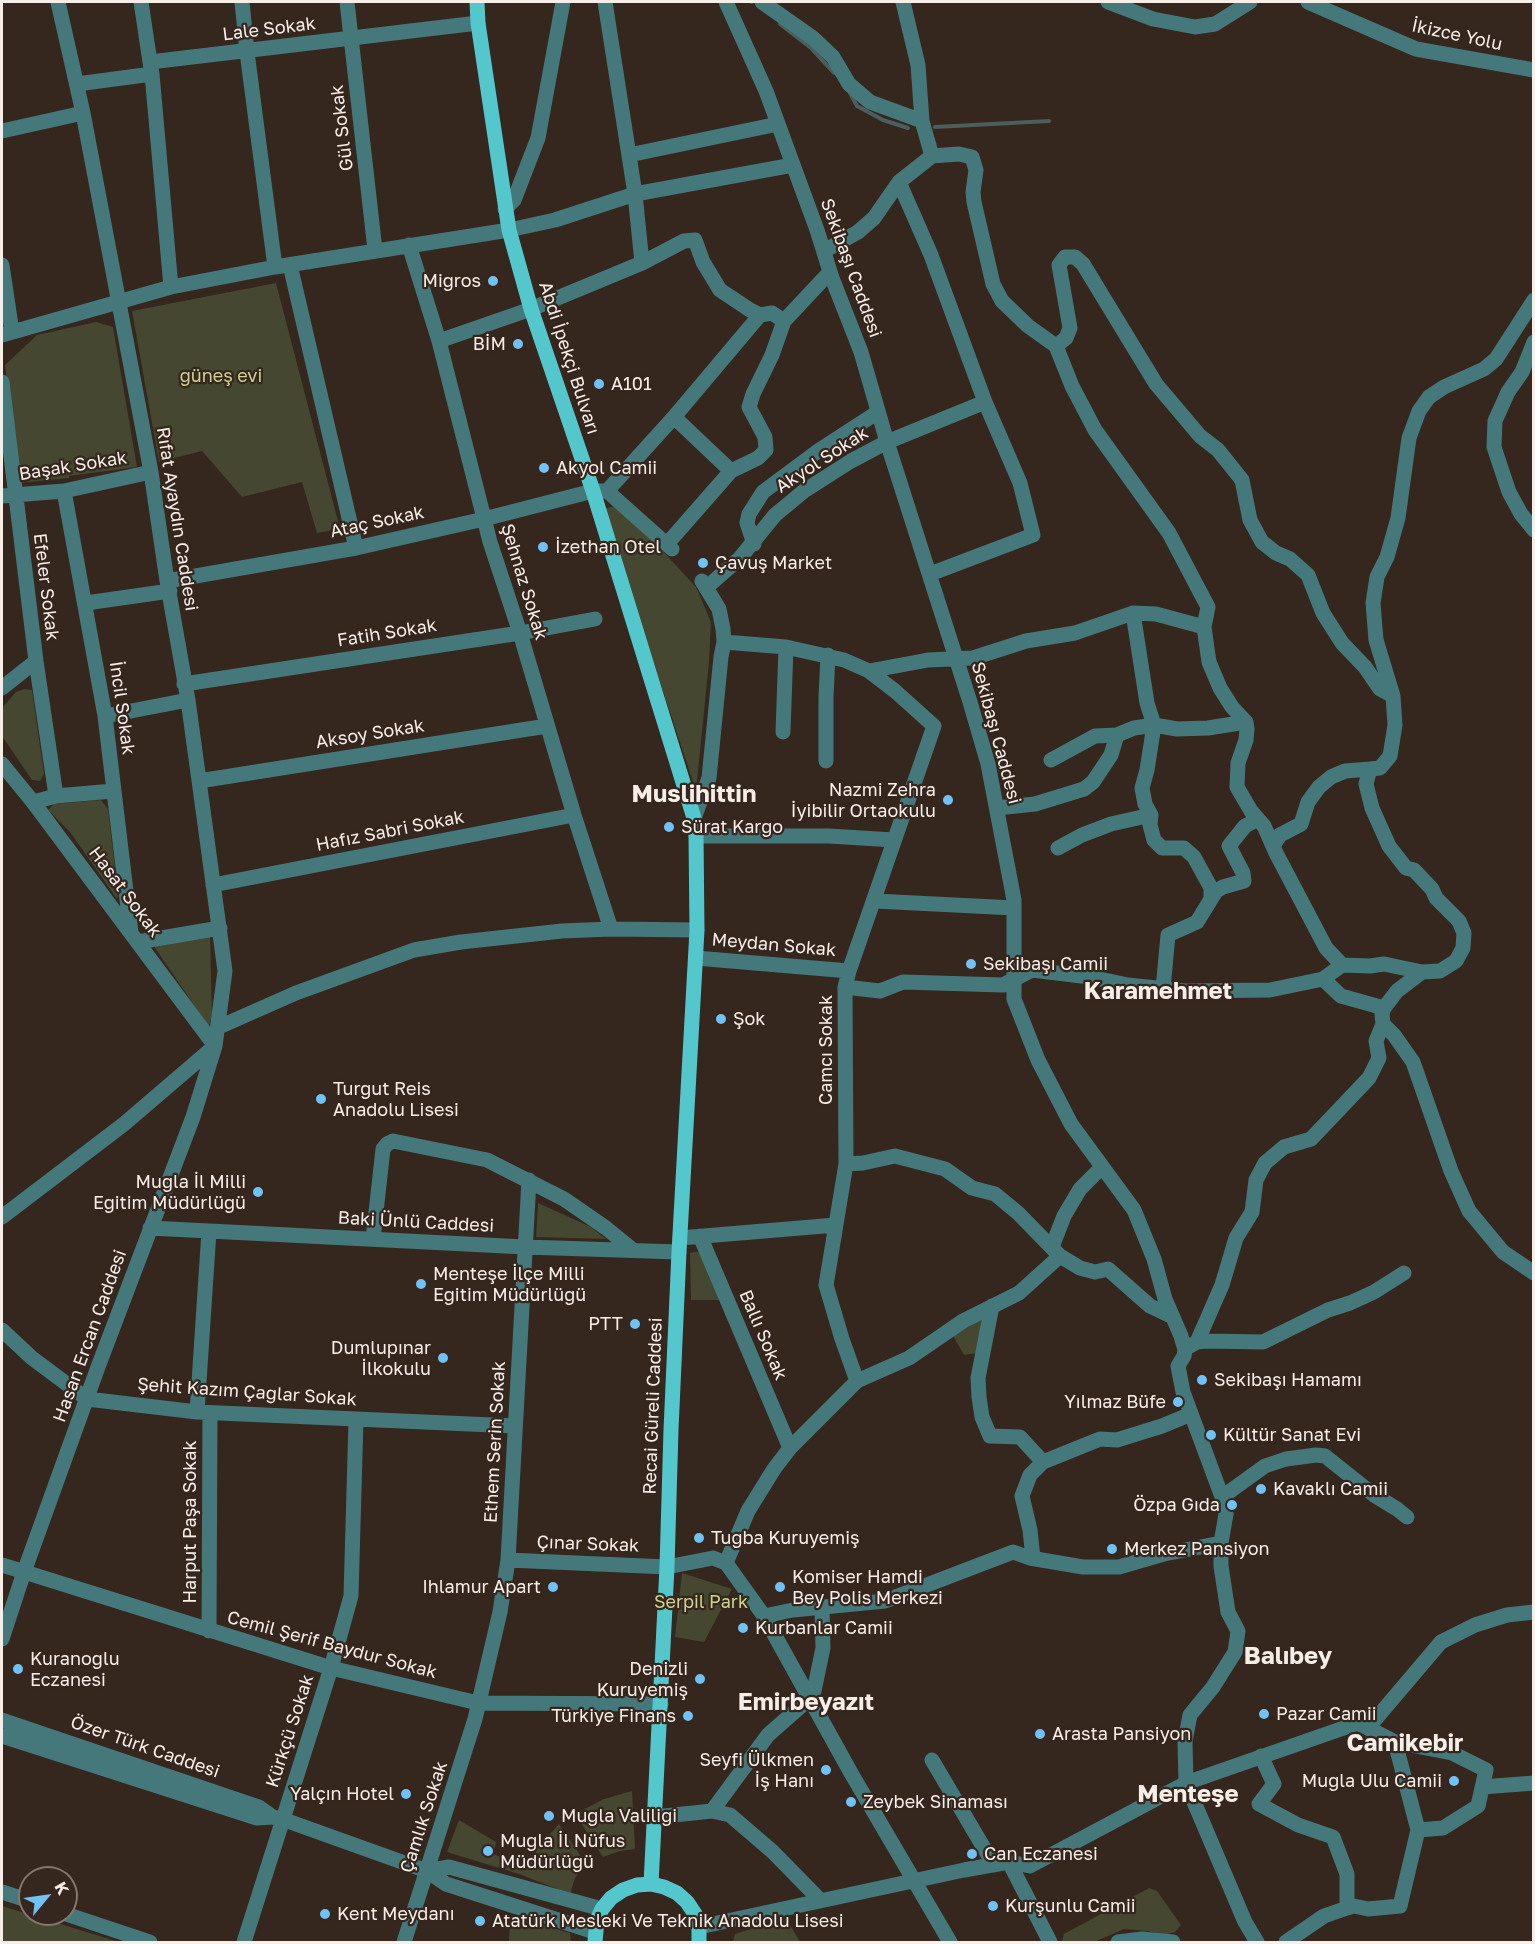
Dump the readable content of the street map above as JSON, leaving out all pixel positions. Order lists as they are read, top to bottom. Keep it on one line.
{"streets":{"main road":["Abdi İpekçi Bulvarı","Recai Güreli Caddesi"],"street":["Lale Sokak","İkizce Yolu","Gül Sokak","Sekibaşı Caddesi","Akyol Sokak","Başak Sokak","Rıfat Ayaydın Caddesi","Ataç Sokak","Şehnaz Sokak","Efeler Sokak","Fatih Sokak","İncil Sokak","Aksoy Sokak","Hafız Sabri Sokak","Hasat Sokak","Meydan Sokak","Camcı Sokak","Baki Ünlü Caddesi","Ballı Sokak","Hasan Ercan Caddesi","Şehit Kazım Çağlar Sokak","Ethem Serin Sokak","Harput Paşa Sokak","Çınar Sokak","Cemil Şerif Baydur Sokak","Kürkçü Sokak","Özer Türk Caddesi","Çamlık Sokak"]},"crossings":[["Lale Sokak","Gül Sokak"],["Lale Sokak","Abdi İpekçi Bulvarı"],["Lale Sokak","Rıfat Ayaydın Caddesi"],["Sekibaşı Caddesi","Akyol Sokak"],["Abdi İpekçi Bulvarı","Ataç Sokak"],["Abdi İpekçi Bulvarı","Recai Güreli Caddesi"],["Başak Sokak","Rıfat Ayaydın Caddesi"],["Başak Sokak","Efeler Sokak"],["Başak Sokak","İncil Sokak"],["Rıfat Ayaydın Caddesi","Ataç Sokak"],["Rıfat Ayaydın Caddesi","Fatih Sokak"],["Rıfat Ayaydın Caddesi","Aksoy Sokak"],["Rıfat Ayaydın Caddesi","Hafız Sabri Sokak"],["Rıfat Ayaydın Caddesi","Hasat Sokak"],["Rıfat Ayaydın Caddesi","Hasan Ercan Caddesi"],["Ataç Sokak","Şehnaz Sokak"],["Ataç Sokak","İncil Sokak"],["Şehnaz Sokak","Fatih Sokak"],["Şehnaz Sokak","Aksoy Sokak"],["Şehnaz Sokak","Hafız Sabri Sokak"],["İncil Sokak","Hasat Sokak"],["Hasat Sokak","Hasan Ercan Caddesi"],["Meydan Sokak","Camcı Sokak"],["Meydan Sokak","Recai Güreli Caddesi"],["Camcı Sokak","Baki Ünlü Caddesi"],["Baki Ünlü Caddesi","Ballı Sokak"],["Baki Ünlü Caddesi","Hasan Ercan Caddesi"],["Baki Ünlü Caddesi","Recai Güreli Caddesi"],["Baki Ünlü Caddesi","Ethem Serin Sokak"],["Baki Ünlü Caddesi","Harput Paşa Sokak"],["Hasan Ercan Caddesi","Şehit Kazım Çağlar Sokak"],["Hasan Ercan Caddesi","Cemil Şerif Baydur Sokak"],["Şehit Kazım Çağlar Sokak","Ethem Serin Sokak"],["Şehit Kazım Çağlar Sokak","Harput Paşa Sokak"],["Şehit Kazım Çağlar Sokak","Kürkçü Sokak"],["Recai Güreli Caddesi","Çınar Sokak"],["Recai Güreli Caddesi","Cemil Şerif Baydur Sokak"],["Ethem Serin Sokak","Çınar Sokak"],["Ethem Serin Sokak","Cemil Şerif Baydur Sokak"],["Ethem Serin Sokak","Çamlık Sokak"],["Harput Paşa Sokak","Cemil Şerif Baydur Sokak"],["Cemil Şerif Baydur Sokak","Kürkçü Sokak"],["Cemil Şerif Baydur Sokak","Çamlık Sokak"],["Kürkçü Sokak","Özer Türk Caddesi"],["Özer Türk Caddesi","Çamlık Sokak"]],"districts":["Muslihittin","Karamehmet","Balıbey","Emirbeyazıt","Camikebir","Menteşe"],"parks":["güneş evi","Serpil Park"],"places":["Migros","BİM","A101","Akyol Camii","İzethan Otel","Çavuş Market","Nazmi Zehra İyibilir Ortaokulu","Sürat Kargo","Sekibaşı Camii","Şok","Turgut Reis Anadolu Lisesi","Muğla İl Milli Eğitim Müdürlüğü","Menteşe İlçe Milli Eğitim Müdürlüğü","PTT","Dumlupınar İlkokulu","Sekibaşı Hamamı","Yılmaz Büfe","Kültür Sanat Evi","Kavaklı Camii","Özpa Gıda","Tuğba Kuruyemiş","Merkez Pansiyon","Ihlamur Apart","Komiser Hamdi Bey Polis Merkezi","Kurbanlar Camii","Kuranoğlu Eczanesi","Denizli Kuruyemiş","Pazar Camii","Türkiye Finans","Arasta Pansiyon","Seyfi Ülkmen İş Hanı","Muğla Ulu Camii","Yalçın Hotel","Zeybek Sinaması","Muğla Valiliği","Muğla İl Nüfus Müdürlüğü","Can Eczanesi","Kurşunlu Camii","Kent Meydanı","Atatürk Mesleki Ve Teknik Anadolu Lisesi"],"north":"top right"}
